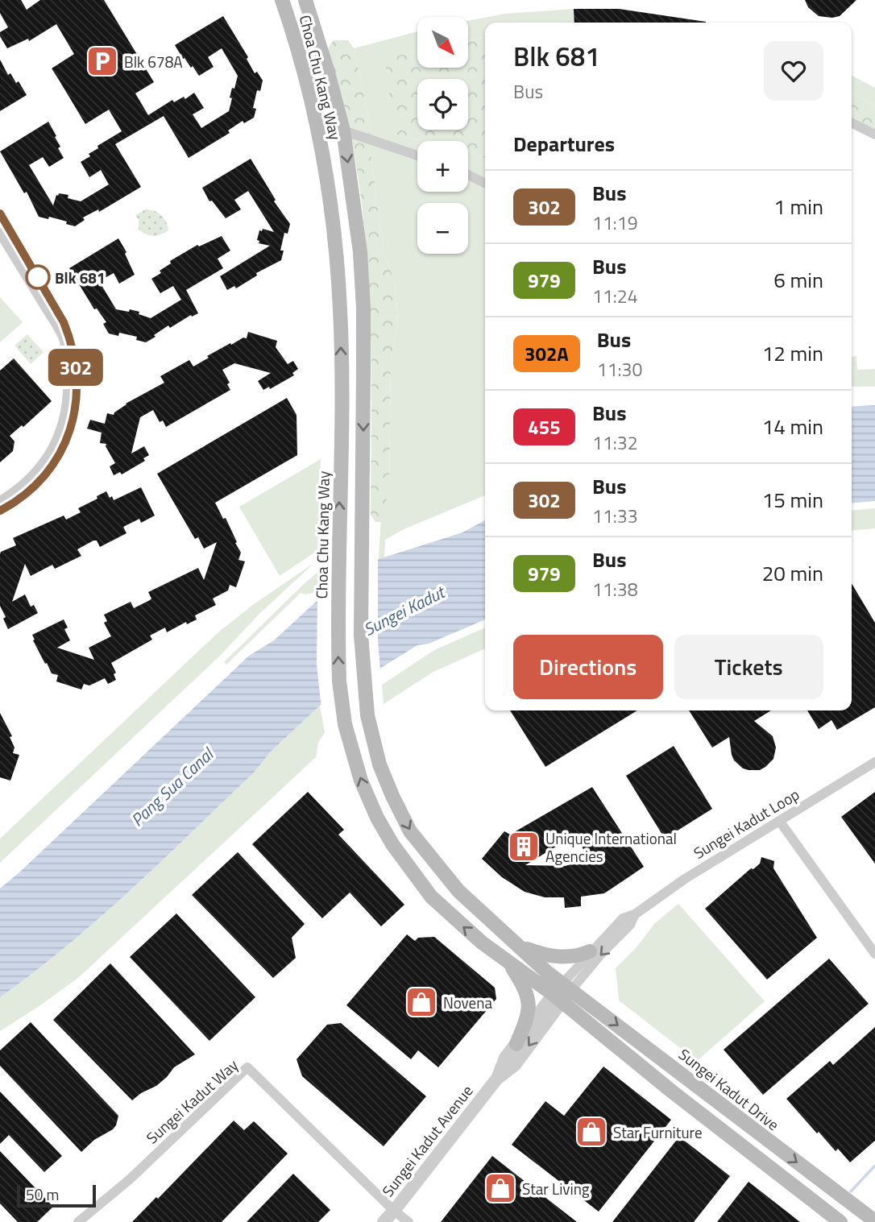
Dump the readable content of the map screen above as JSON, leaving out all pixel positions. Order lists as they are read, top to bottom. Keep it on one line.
{"streets":{"main road":["Choa Chu Kang Way","Sungei Kadut Drive"],"street":["Sungei Kadut Loop","Sungei Kadut Way","Sungei Kadut Avenue"]},"crossings":[["Choa Chu Kang Way","Sungei Kadut Loop"],["Choa Chu Kang Way","Sungei Kadut Drive"],["Choa Chu Kang Way","Sungei Kadut Avenue"],["Sungei Kadut Loop","Sungei Kadut Drive"],["Sungei Kadut Loop","Sungei Kadut Avenue"],["Sungei Kadut Drive","Sungei Kadut Avenue"],["Sungei Kadut Way","Sungei Kadut Avenue"]],"water":["Sungei Kadut","Pang Sua Canal"],"places":{"parking":["Blk 678A"],"other":["Blk 681"],"building":["Unique International Agencies"],"shop":["Novena","Star Furniture","Star Living"]},"lines":["bus line 302"],"scale_bar":"50 m","north":"bottom right","page":{"on_map":"302","map_buttons":["+","−"],"heading":[["Blk 681","Bus"],"Departures"],"list":[{"mark":"302","name":"Bus","note":"11:19","value":"1 min"},{"mark":"979","name":"Bus","note":"11:24","value":"6 min"},{"mark":"302A","name":"Bus","note":"11:30","value":"12 min"},{"mark":"455","name":"Bus","note":"11:32","value":"14 min"},{"mark":"302","name":"Bus","note":"11:33","value":"15 min"},{"mark":"979","name":"Bus","note":"11:38","value":"20 min"}],"buttons":["Directions","Tickets"],"scale":"50 m"}}
